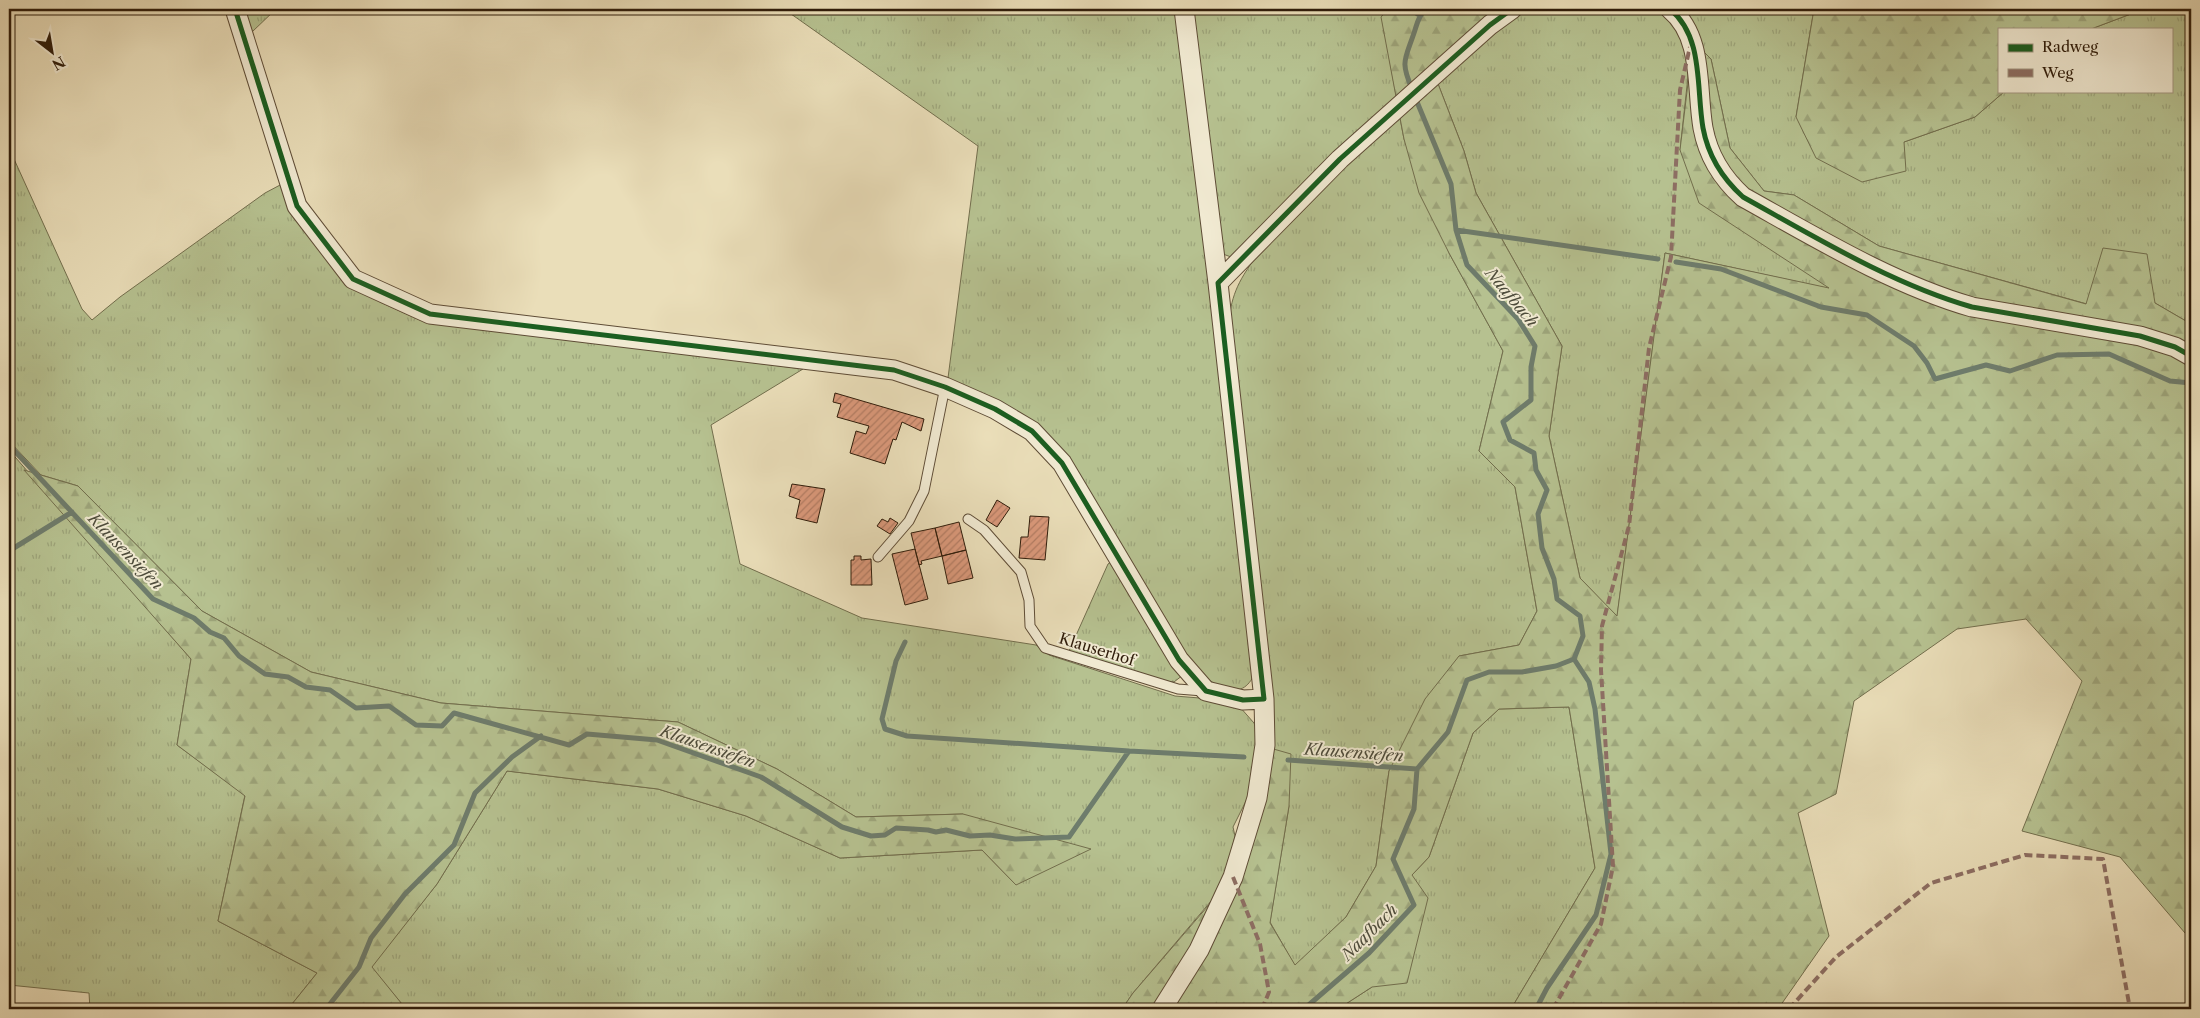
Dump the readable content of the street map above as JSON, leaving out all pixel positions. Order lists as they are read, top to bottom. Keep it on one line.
{"streets":{"lane":["Klauserhof"]},"water":["Naafbach","Klausensiefen"],"legend":["Radweg","Weg"],"north":"bottom right"}
